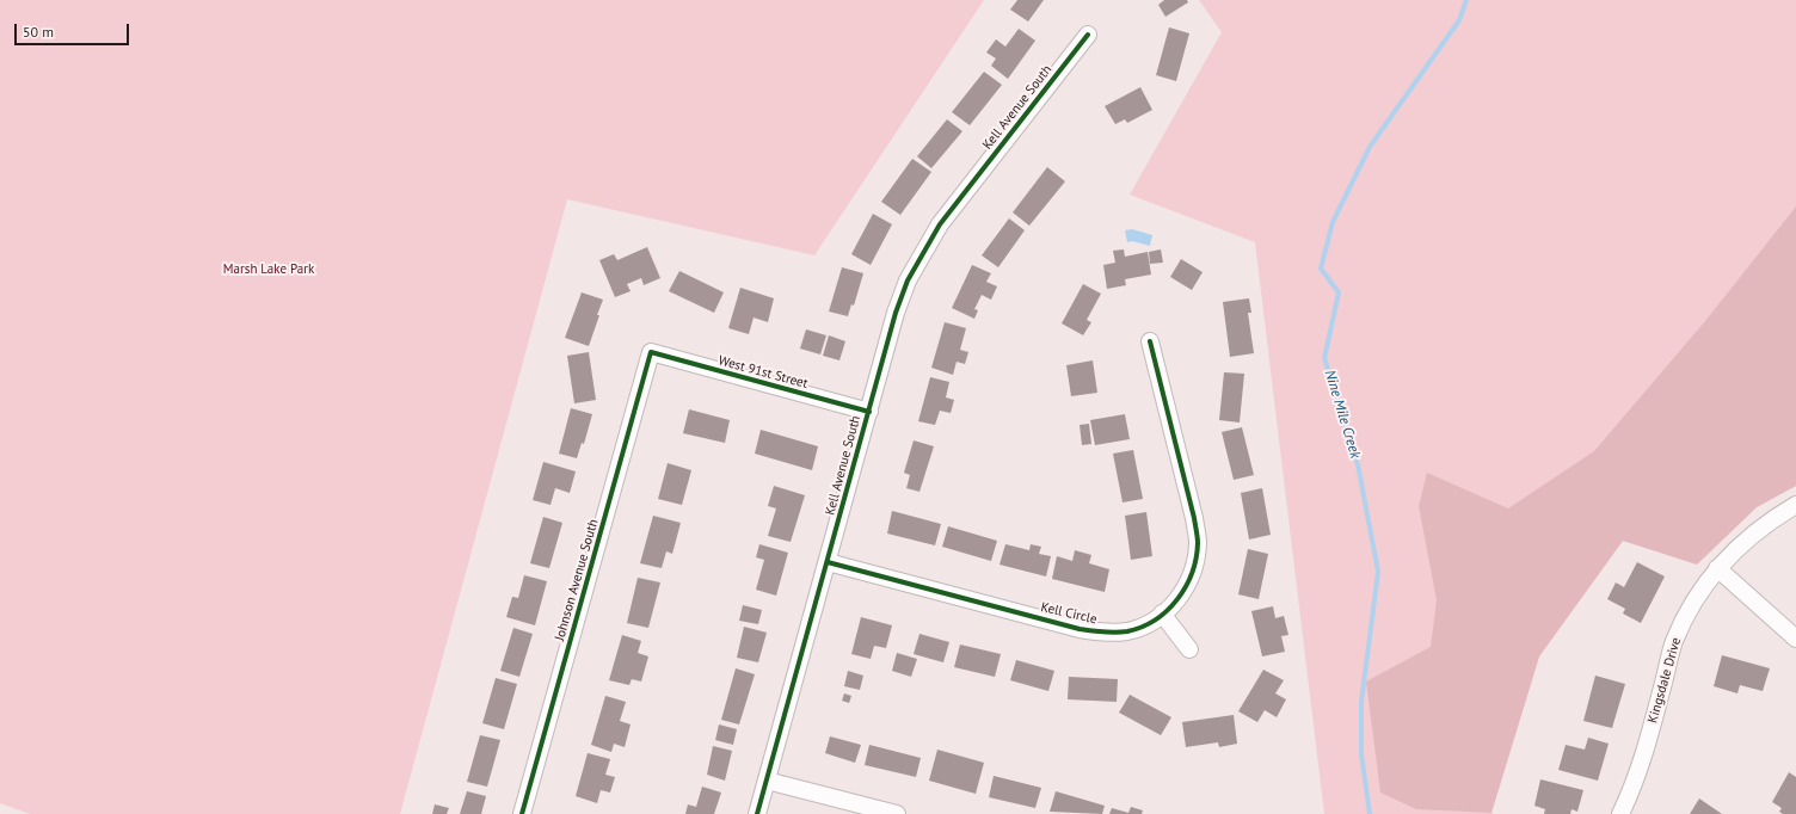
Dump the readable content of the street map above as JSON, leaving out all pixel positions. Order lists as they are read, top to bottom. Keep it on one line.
{"streets":{"street":["Kell Avenue South","West 91st Street","Johnson Avenue South","Kell Circle","Kingsdale Drive"]},"crossings":[["Kell Avenue South","West 91st Street"],["Kell Avenue South","Kell Circle"],["West 91st Street","Johnson Avenue South"]],"water":["Nine Mile Creek"],"parks":["Marsh Lake Park"],"scale_bar":"50 m"}
